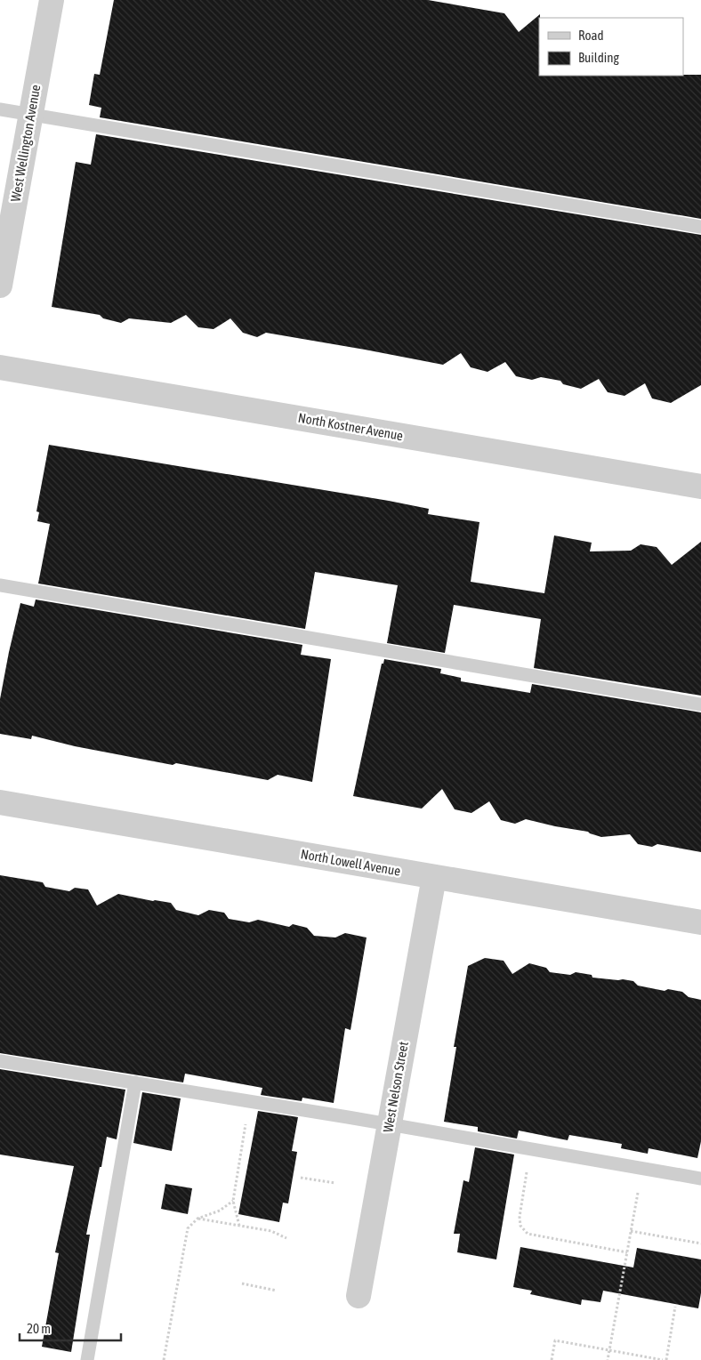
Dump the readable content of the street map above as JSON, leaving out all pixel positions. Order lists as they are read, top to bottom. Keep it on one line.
{"streets":{"street":["West Wellington Avenue","North Kostner Avenue","North Lowell Avenue","West Nelson Street"]},"crossings":[["North Lowell Avenue","West Nelson Street"]],"legend":["Road","Building"],"scale_bar":"20 m"}
